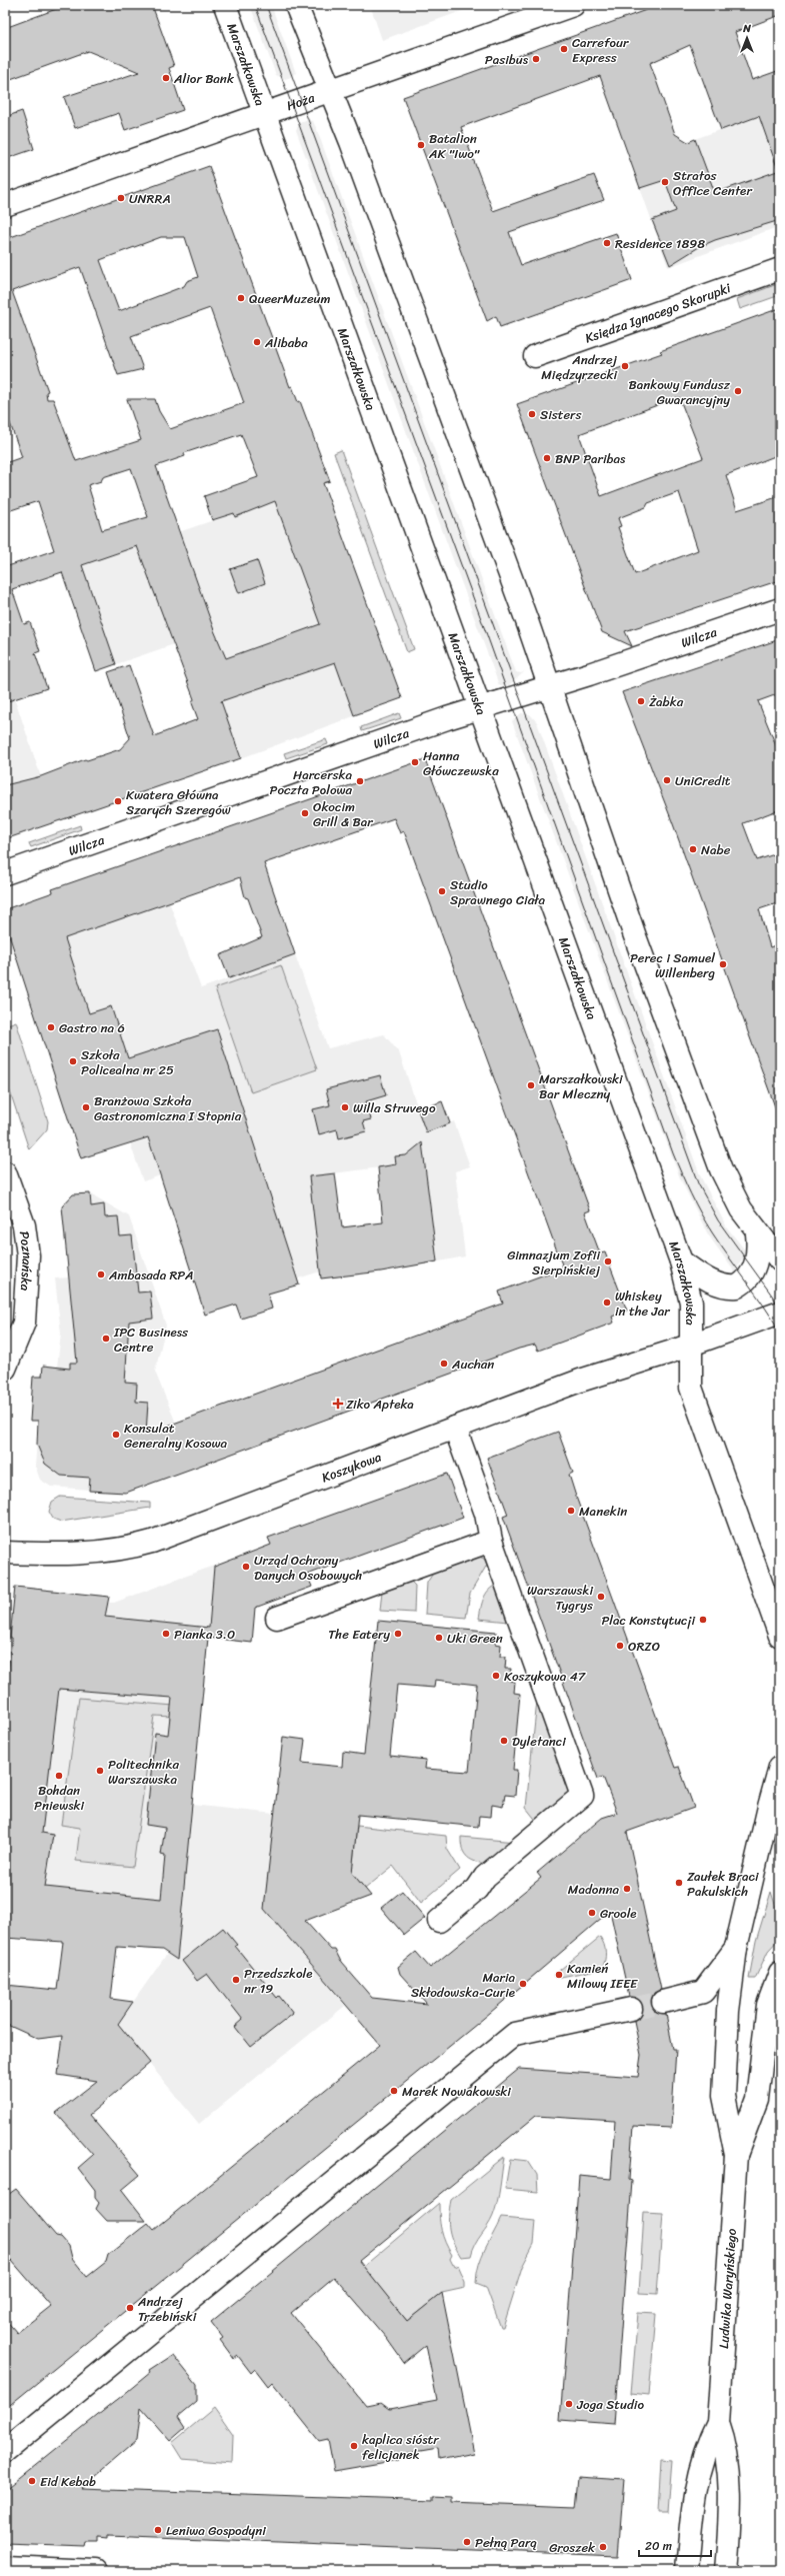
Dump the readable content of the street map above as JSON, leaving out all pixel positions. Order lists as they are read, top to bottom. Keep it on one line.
{"streets":{"street":["Marszałkowska","Hoża","Księdza Ignacego Skorupki","Wilcza","Poznańska","Koszykowa","Ludwika Waryńskiego"]},"crossings":[["Marszałkowska","Hoża"],["Marszałkowska","Wilcza"],["Marszałkowska","Koszykowa"]],"places":{"other":["Carrefour Express","Pasibus","Alior Bank","Batalion AK \"Iwo\"","Stratos Office Center","UNRRA","Residence 1898","QueerMuzeum","Alibaba","Andrzej Międzyrzecki","Bankowy Fundusz Gwarancyjny","Sisters","BNP Paribas","Żabka","Hanna Główczewska","UniCredit","Harcerska Poczta Polowa","Kwatera Główna Szarych Szeregów","Okocim Grill & Bar","Nabe","Studio Sprawnego Ciała","Perec i Samuel Willenberg","Gastro na 6","Szkoła Policealna nr 25","Marszałkowski Bar Mleczny","Branżowa Szkoła Gastronomiczna I Stopnia","Willa Struvego","Gimnazjum Zofii Sierpińskiej","Ambasada RPA","Whiskey in the Jar","IPC Business Centre","Auchan","Konsulat Generalny Kosowa","Manekin","Urząd Ochrony Danych Osobowych","Warszawski Tygrys","Plac Konstytucji","Pianka 3.0","The Eatery","Uki Green","ORZO","Koszykowa 47","Dyletanci","Politechnika Warszawska","Bohdan Pniewski","Zaułek Braci Pakulskich","Madonna","Groole","Kamień Milowy IEEE","Przedszkole nr 19","Maria Skłodowska-Curie","Marek Nowakowski","Andrzej Trzebiński","Joga Studio","kaplica sióstr felicjanek","Eid Kebab","Leniwa Gospodyni","Pełną Parą","Groszek"],"health":["Ziko Apteka"]},"scale_bar":"20 m","north":"top"}
